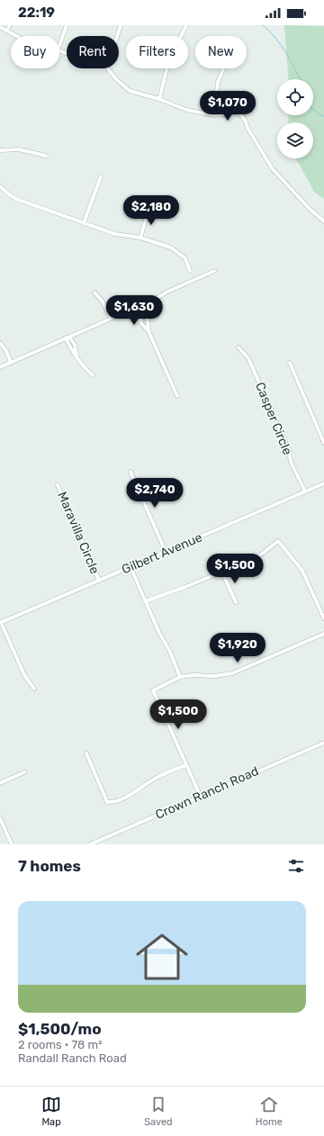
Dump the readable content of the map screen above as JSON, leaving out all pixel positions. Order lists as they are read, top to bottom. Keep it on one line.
{"streets":{"street":["Casper Circle","Maravilla Circle","Gilbert Avenue","Crown Ranch Road"]},"crossings":[["Casper Circle","Gilbert Avenue"],["Maravilla Circle","Gilbert Avenue"]],"page":{"status":"22:19","chip":["Buy","Rent","Filters","New"],"price":["$1,070","$2,180","$1,630","$2,740","$1,500","$1,920","$1,500"],"heading":"7 homes","list":[{"name":"$1,500/mo","note":"2 rooms · 78 m² · Randall Ranch Road"}],"tabs":["Map","Saved","Home"]}}
